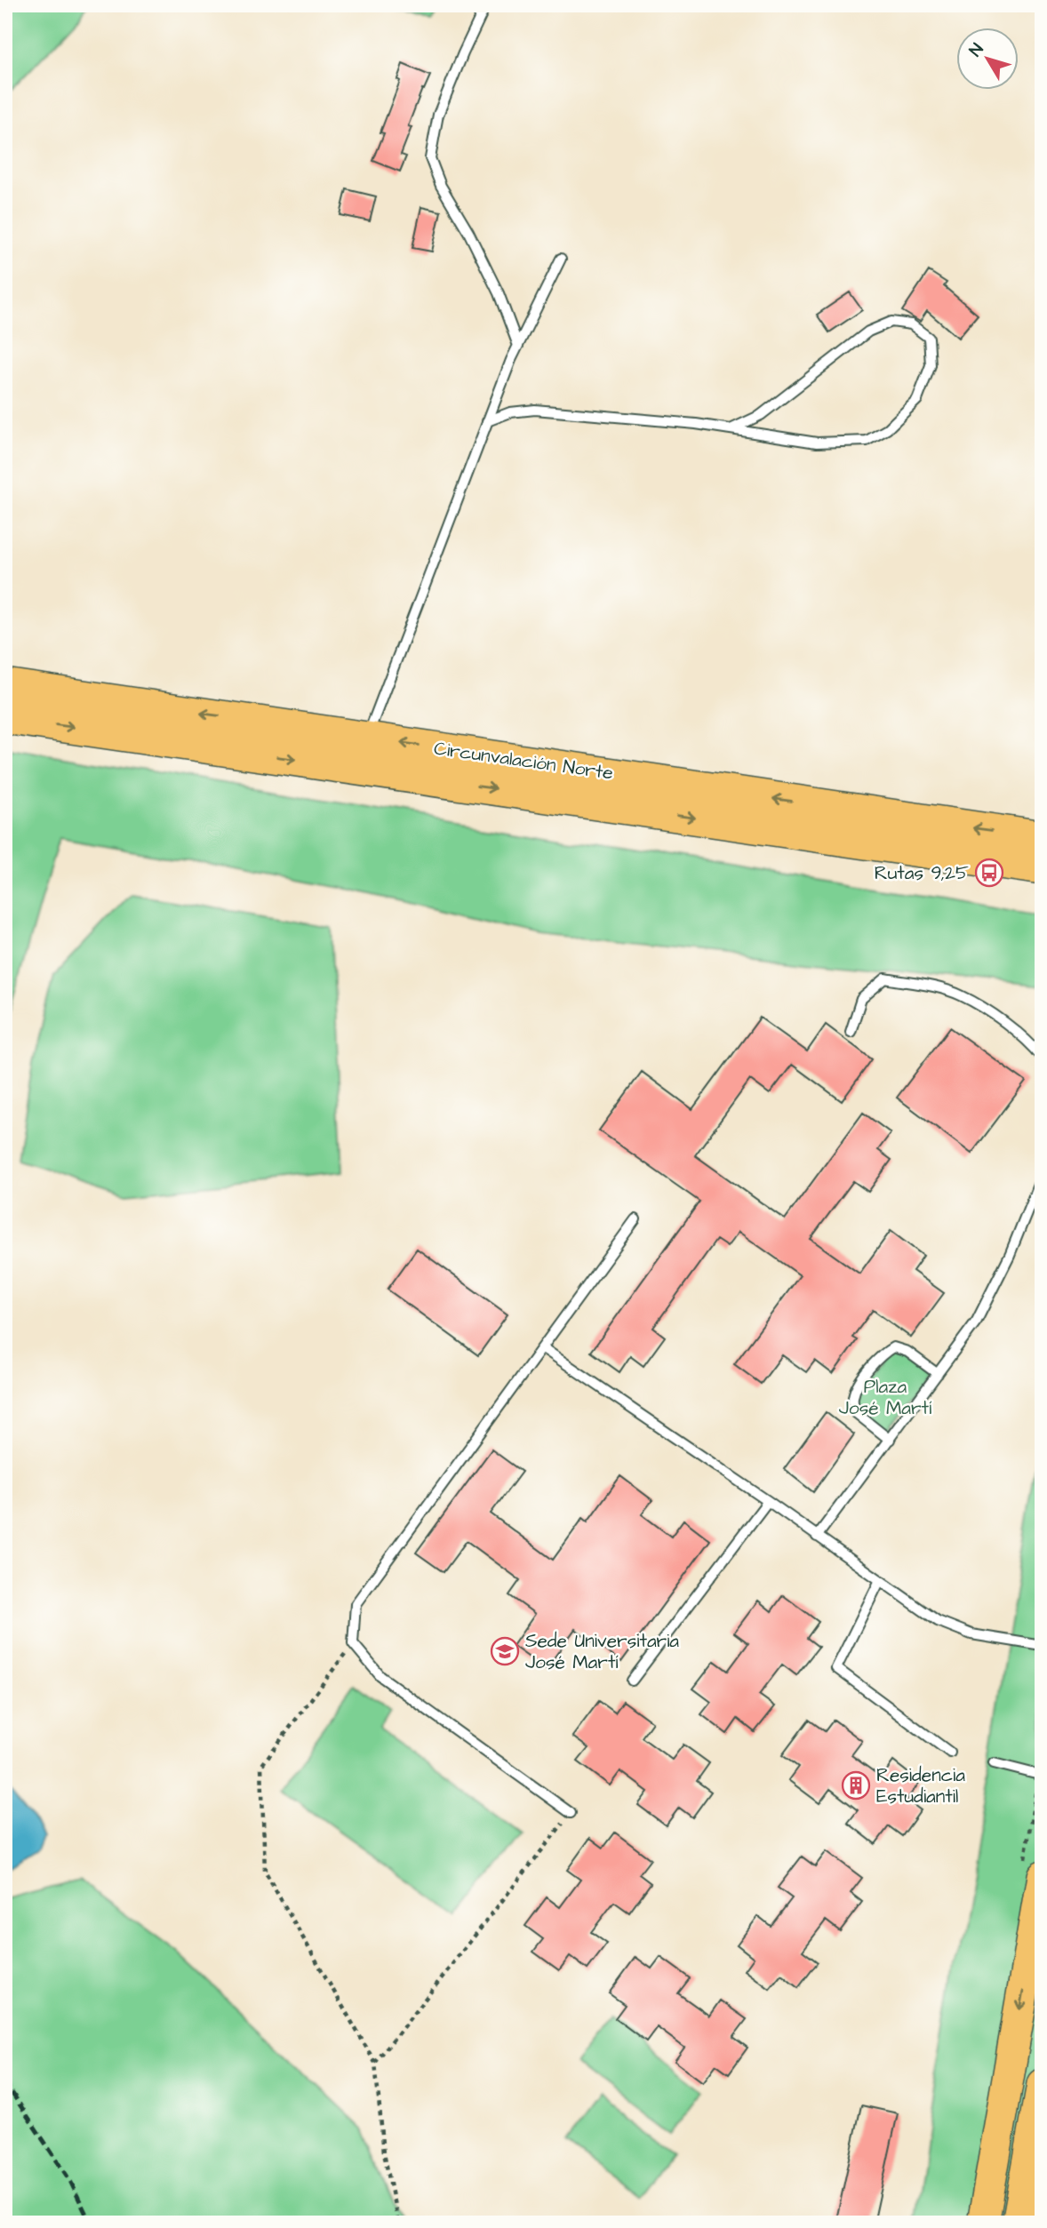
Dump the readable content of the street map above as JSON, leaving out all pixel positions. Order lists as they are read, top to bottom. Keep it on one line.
{"streets":{"highway":["Circunvalación Norte"]},"parks":["Plaza José Martí"],"places":{"bus stop":["Rutas 9,25"],"school or university":["Sede Universitaria José Martí"],"building":["Residencia Estudiantil"]},"north":"top left"}
